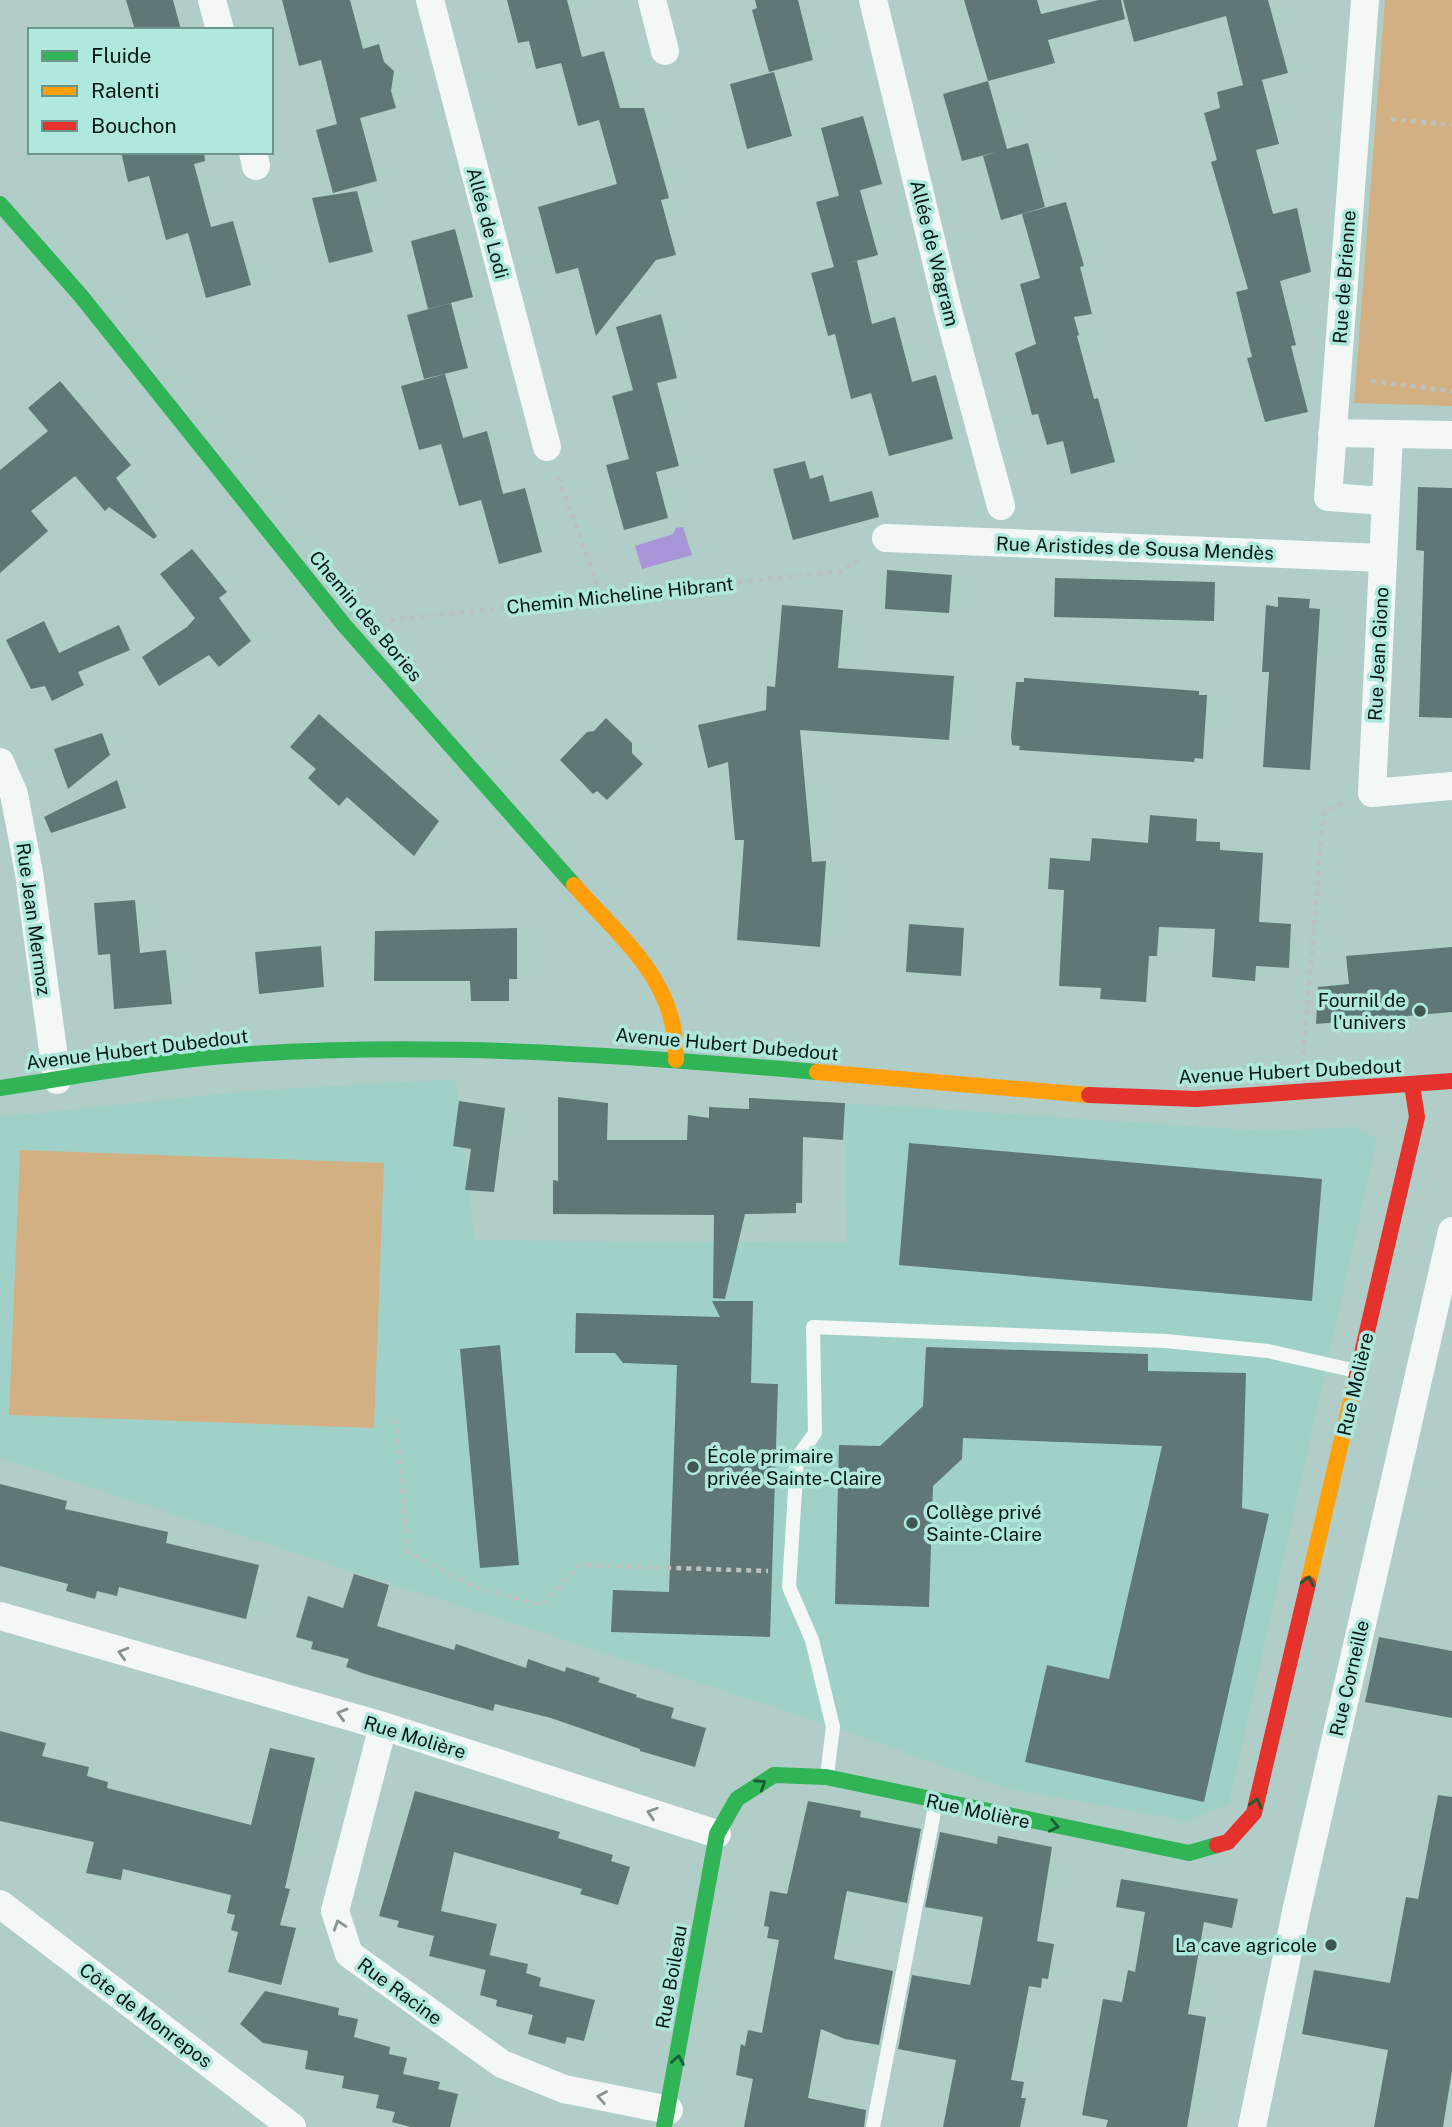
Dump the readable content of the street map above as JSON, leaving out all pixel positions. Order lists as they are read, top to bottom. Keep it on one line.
{"streets":{"street":["Allée de Lodi","Allée de Wagram","Rue de Brienne","Rue Aristides de Sousa Mendès","Chemin des Bories","Rue Jean Giono","Rue Jean Mermoz","Avenue Hubert Dubedout","Rue Molière","Rue Corneille","Rue Boileau","Rue Racine","Côte de Monrepos"],"path":["Chemin Micheline Hibrant"]},"crossings":[["Rue de Brienne","Rue Jean Giono"],["Rue Aristides de Sousa Mendès","Chemin Micheline Hibrant"],["Rue Aristides de Sousa Mendès","Rue Jean Giono"],["Chemin Micheline Hibrant","Chemin des Bories"],["Chemin des Bories","Avenue Hubert Dubedout"],["Rue Jean Mermoz","Avenue Hubert Dubedout"],["Avenue Hubert Dubedout","Rue Molière"],["Rue Molière","Rue Boileau"],["Rue Molière","Rue Racine"],["Rue Boileau","Rue Racine"]],"one_way":["Rue Boileau","Rue Racine"],"places":["Fournil de l'univers","École primaire privée Sainte-Claire","Collège privé Sainte-Claire","La cave agricole"],"legend":["Fluide","Ralenti","Bouchon"]}
